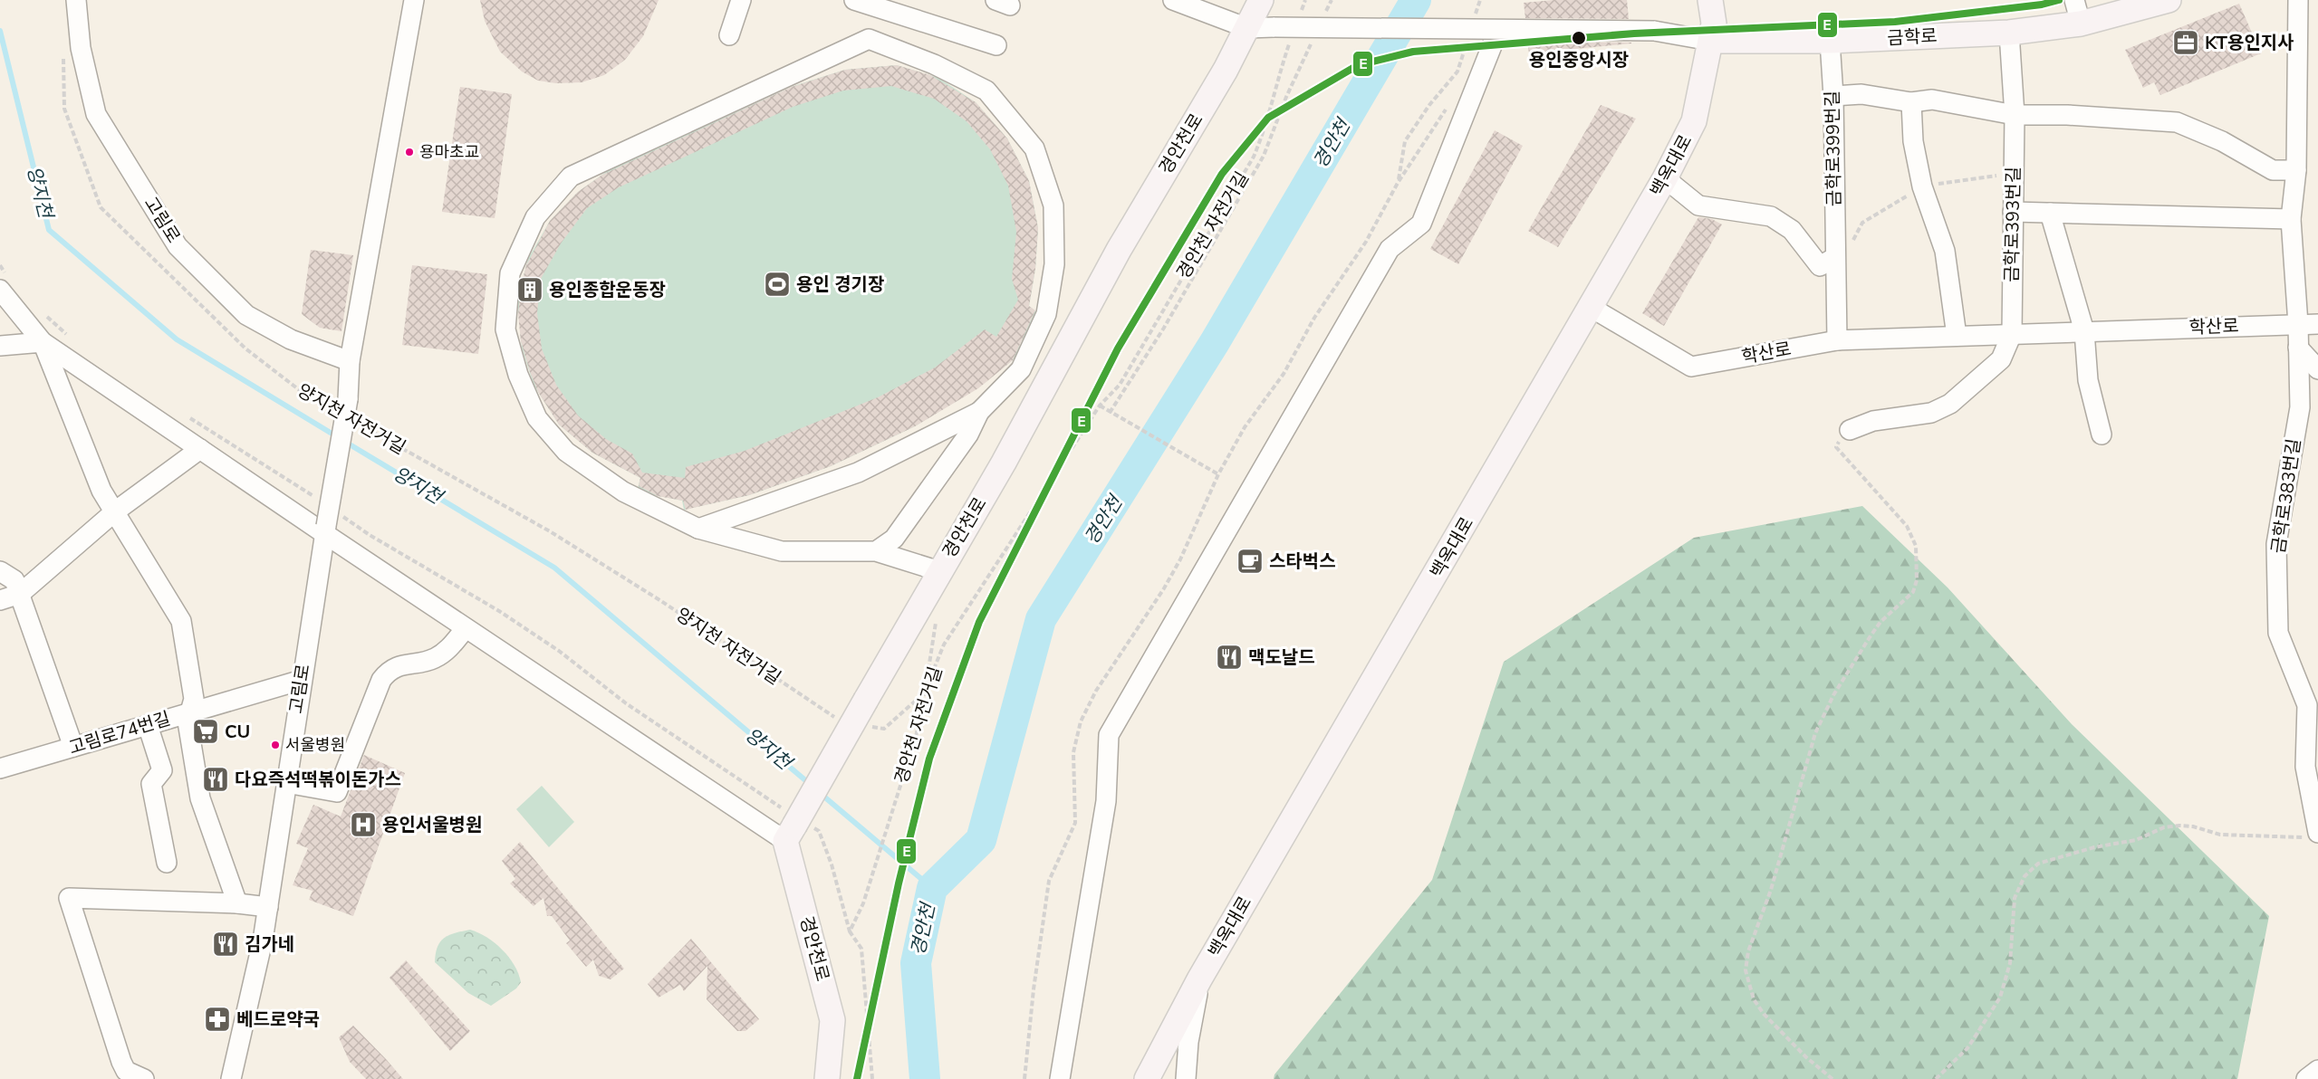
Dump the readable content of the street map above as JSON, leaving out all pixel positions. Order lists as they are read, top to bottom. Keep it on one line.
{"streets":{"main road":["금학로","경안천로","백옥대로"],"street":["금학로399번길","고림로","금학로393번길","학산로","금학로383번길","고림로74번길"],"path":["경안천 자전거길","양지천 자전거길"]},"crossings":[["금학로","경안천로"],["금학로","금학로399번길"],["금학로","백옥대로"],["금학로","금학로393번길"],["금학로399번길","학산로"],["백옥대로","학산로"],["고림로","양지천 자전거길"],["고림로","고림로74번길"],["금학로393번길","학산로"],["학산로","금학로383번길"]],"water":["경안천","양지천"],"places":{"other":["용인중앙시장","용마초교","서울병원"],"office":["KT용인지사"],"sports":["용인 경기장"],"building":["용인종합운동장"],"cafe":["스타벅스"],"restaurant":["맥도날드","다요즉석떡볶이돈가스","김가네"],"supermarket":["CU"],"hospital":["용인서울병원"],"pharmacy":["베드로약국"]},"lines":["transit line E"]}
